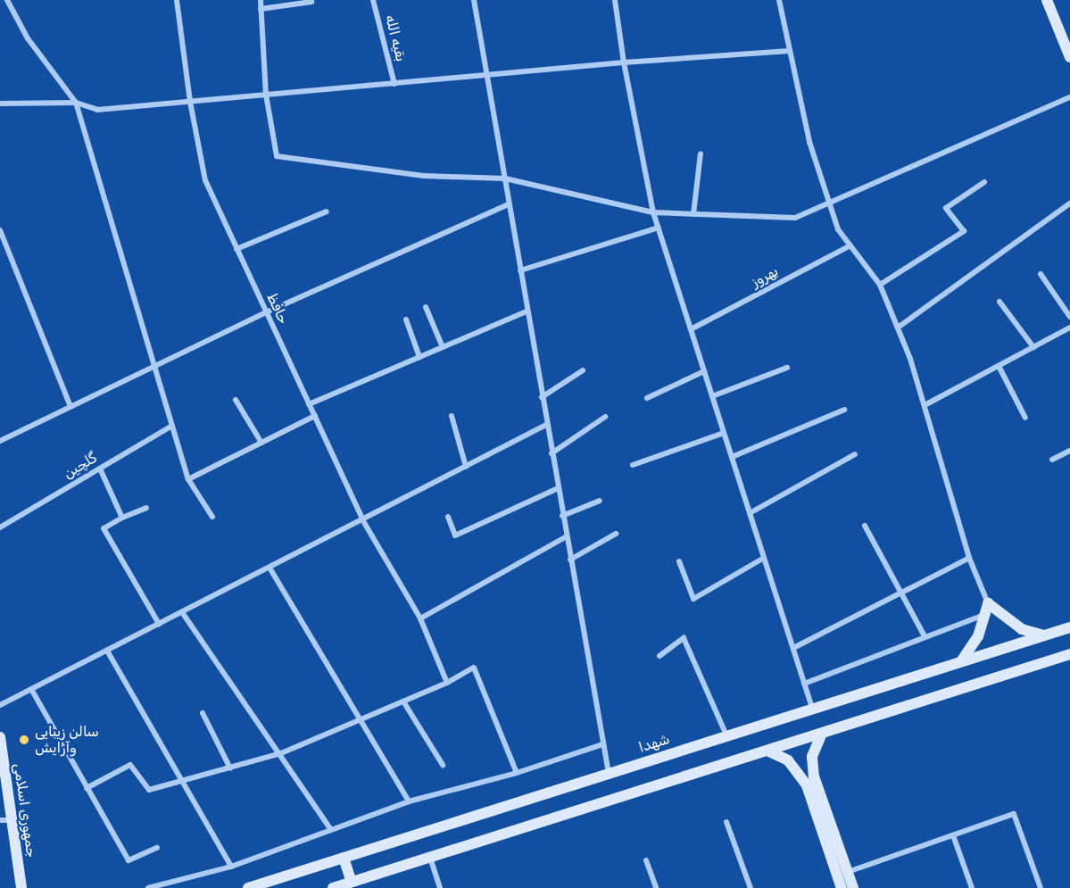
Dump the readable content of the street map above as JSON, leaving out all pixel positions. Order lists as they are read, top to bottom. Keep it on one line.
{"streets":{"main road":["شهدا","جمهوری اسلامی"],"street":["بقیه الله","بهروز","حافظ","گلچین"]},"places":["سالن زیبایی وآرایش"]}
